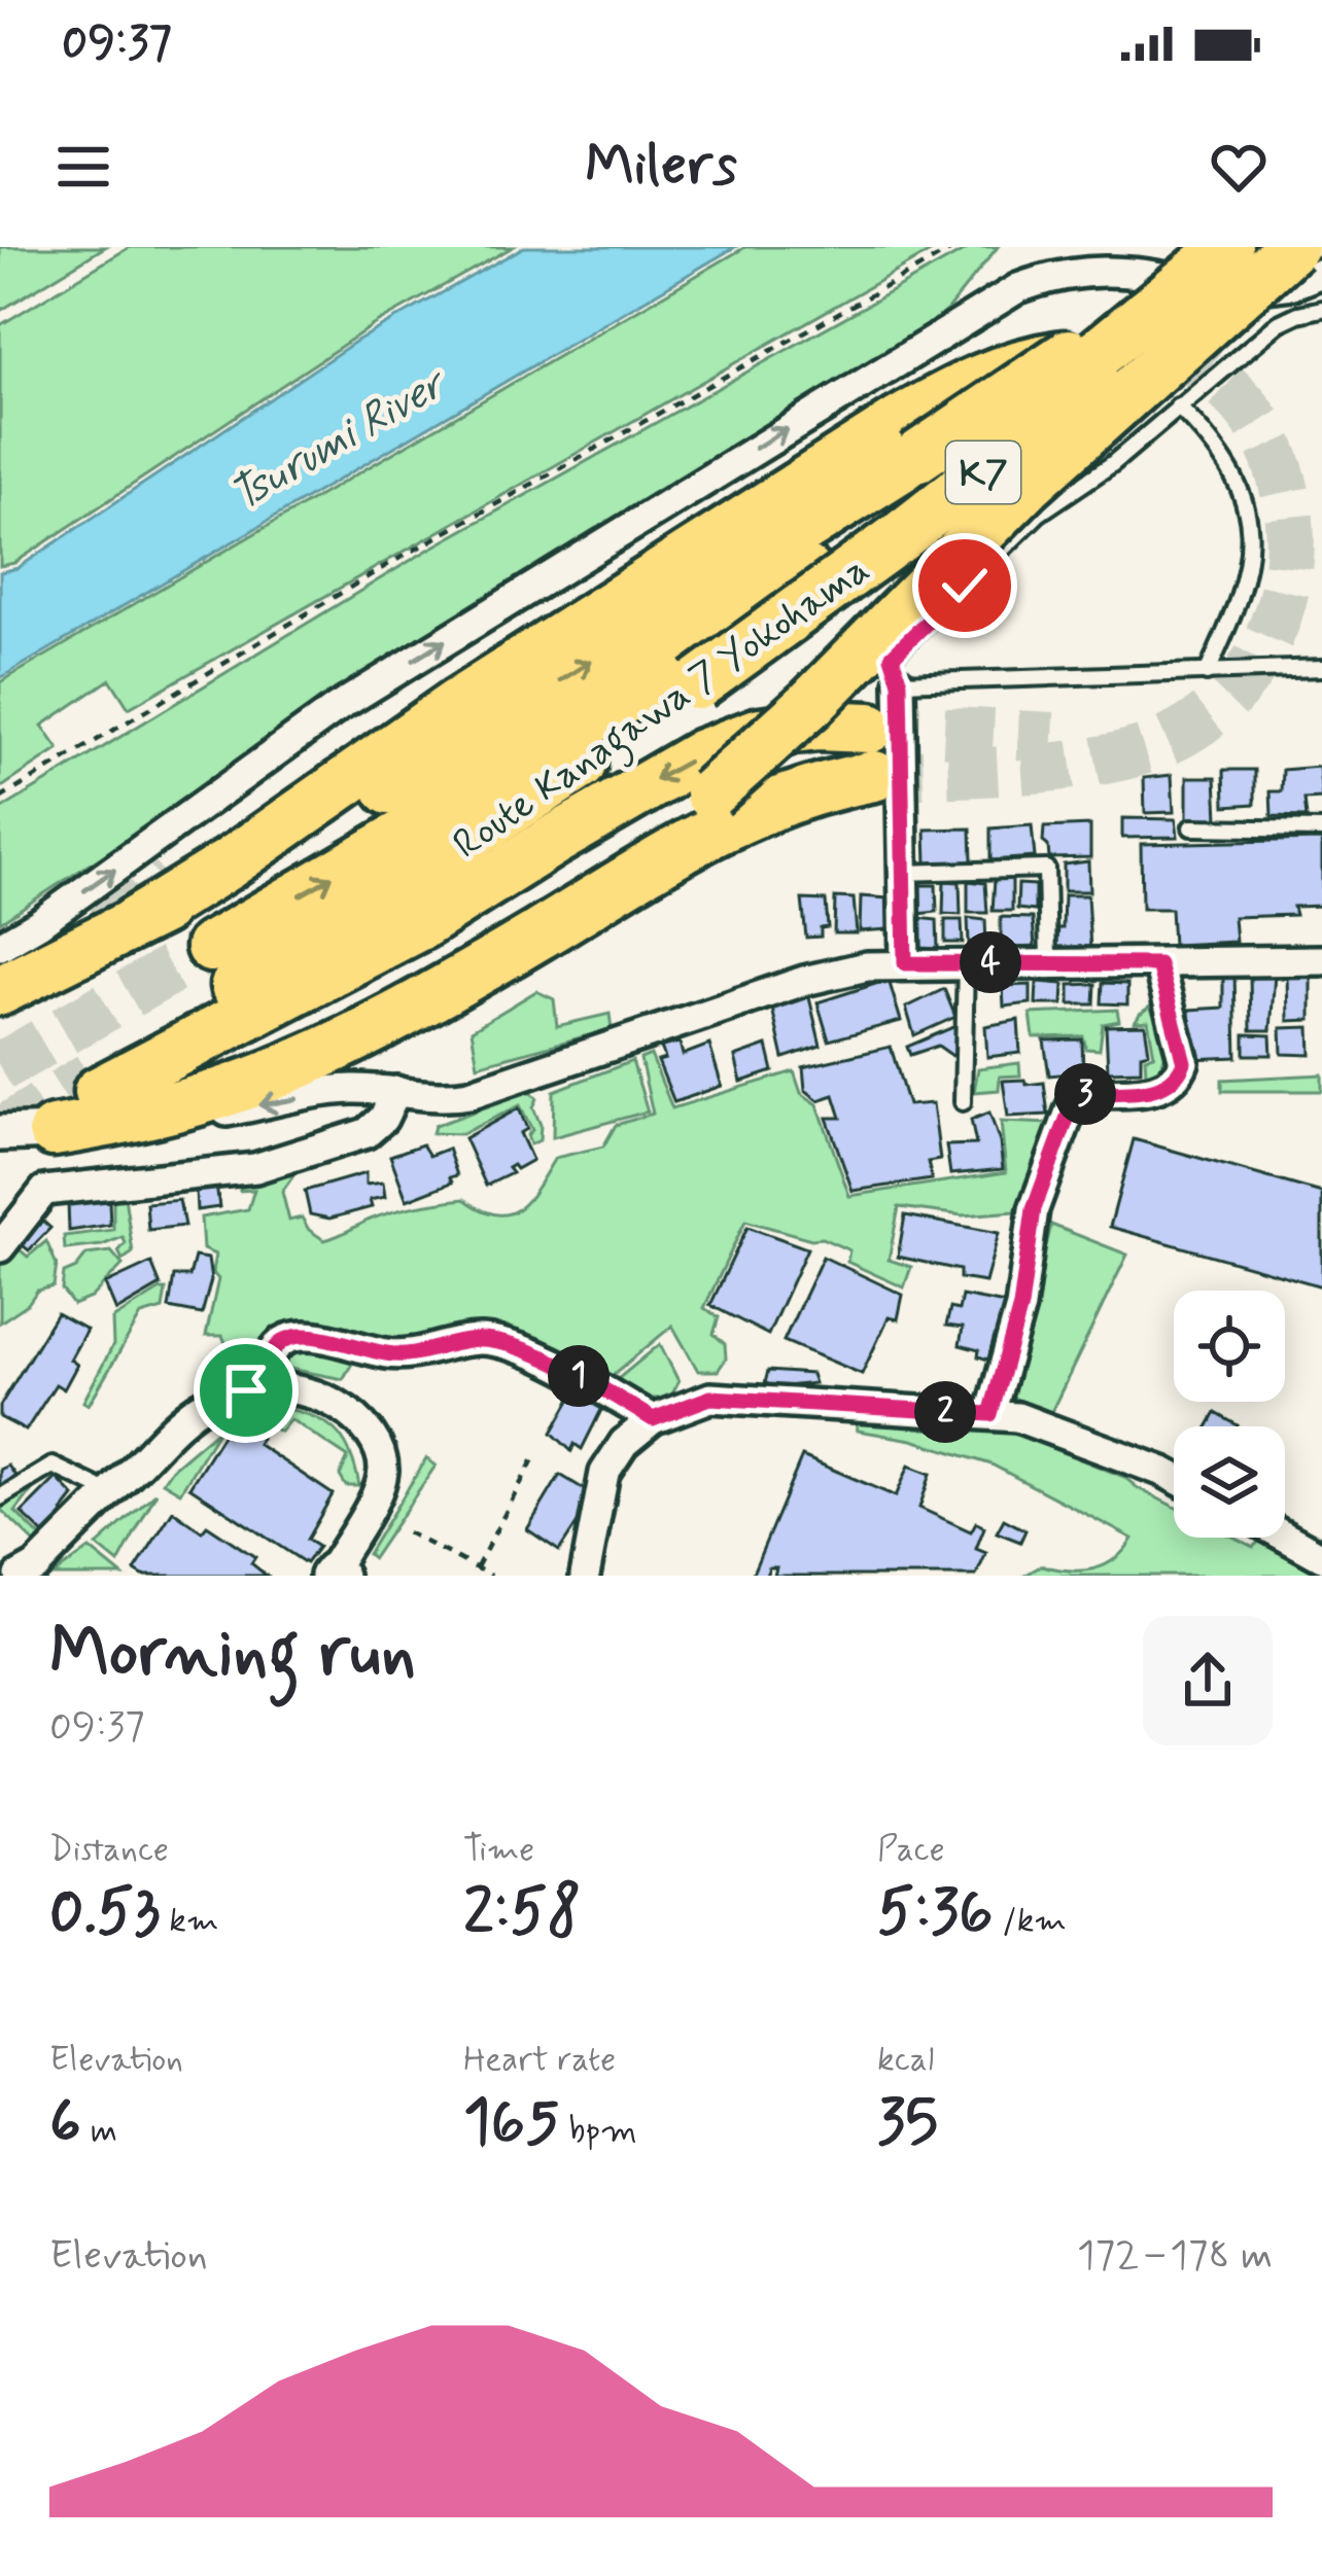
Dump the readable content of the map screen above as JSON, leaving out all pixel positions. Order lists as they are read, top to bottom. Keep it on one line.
{"streets":{"highway":["K7","Route Kanagawa 7 Yokohama"]},"water":["Tsurumi River"],"page":{"status":"09:37","header":"Milers","pins":["4","3","1","2"],"heading":["Morning run","09:37"],"stats":[["Distance","0.53 km"],["Time","2:58"],["Pace","5:36 /km"],["Elevation","6 m"],["Heart rate","165 bpm"],["kcal","35"]],"chart":["Elevation","172–178 m"]}}
